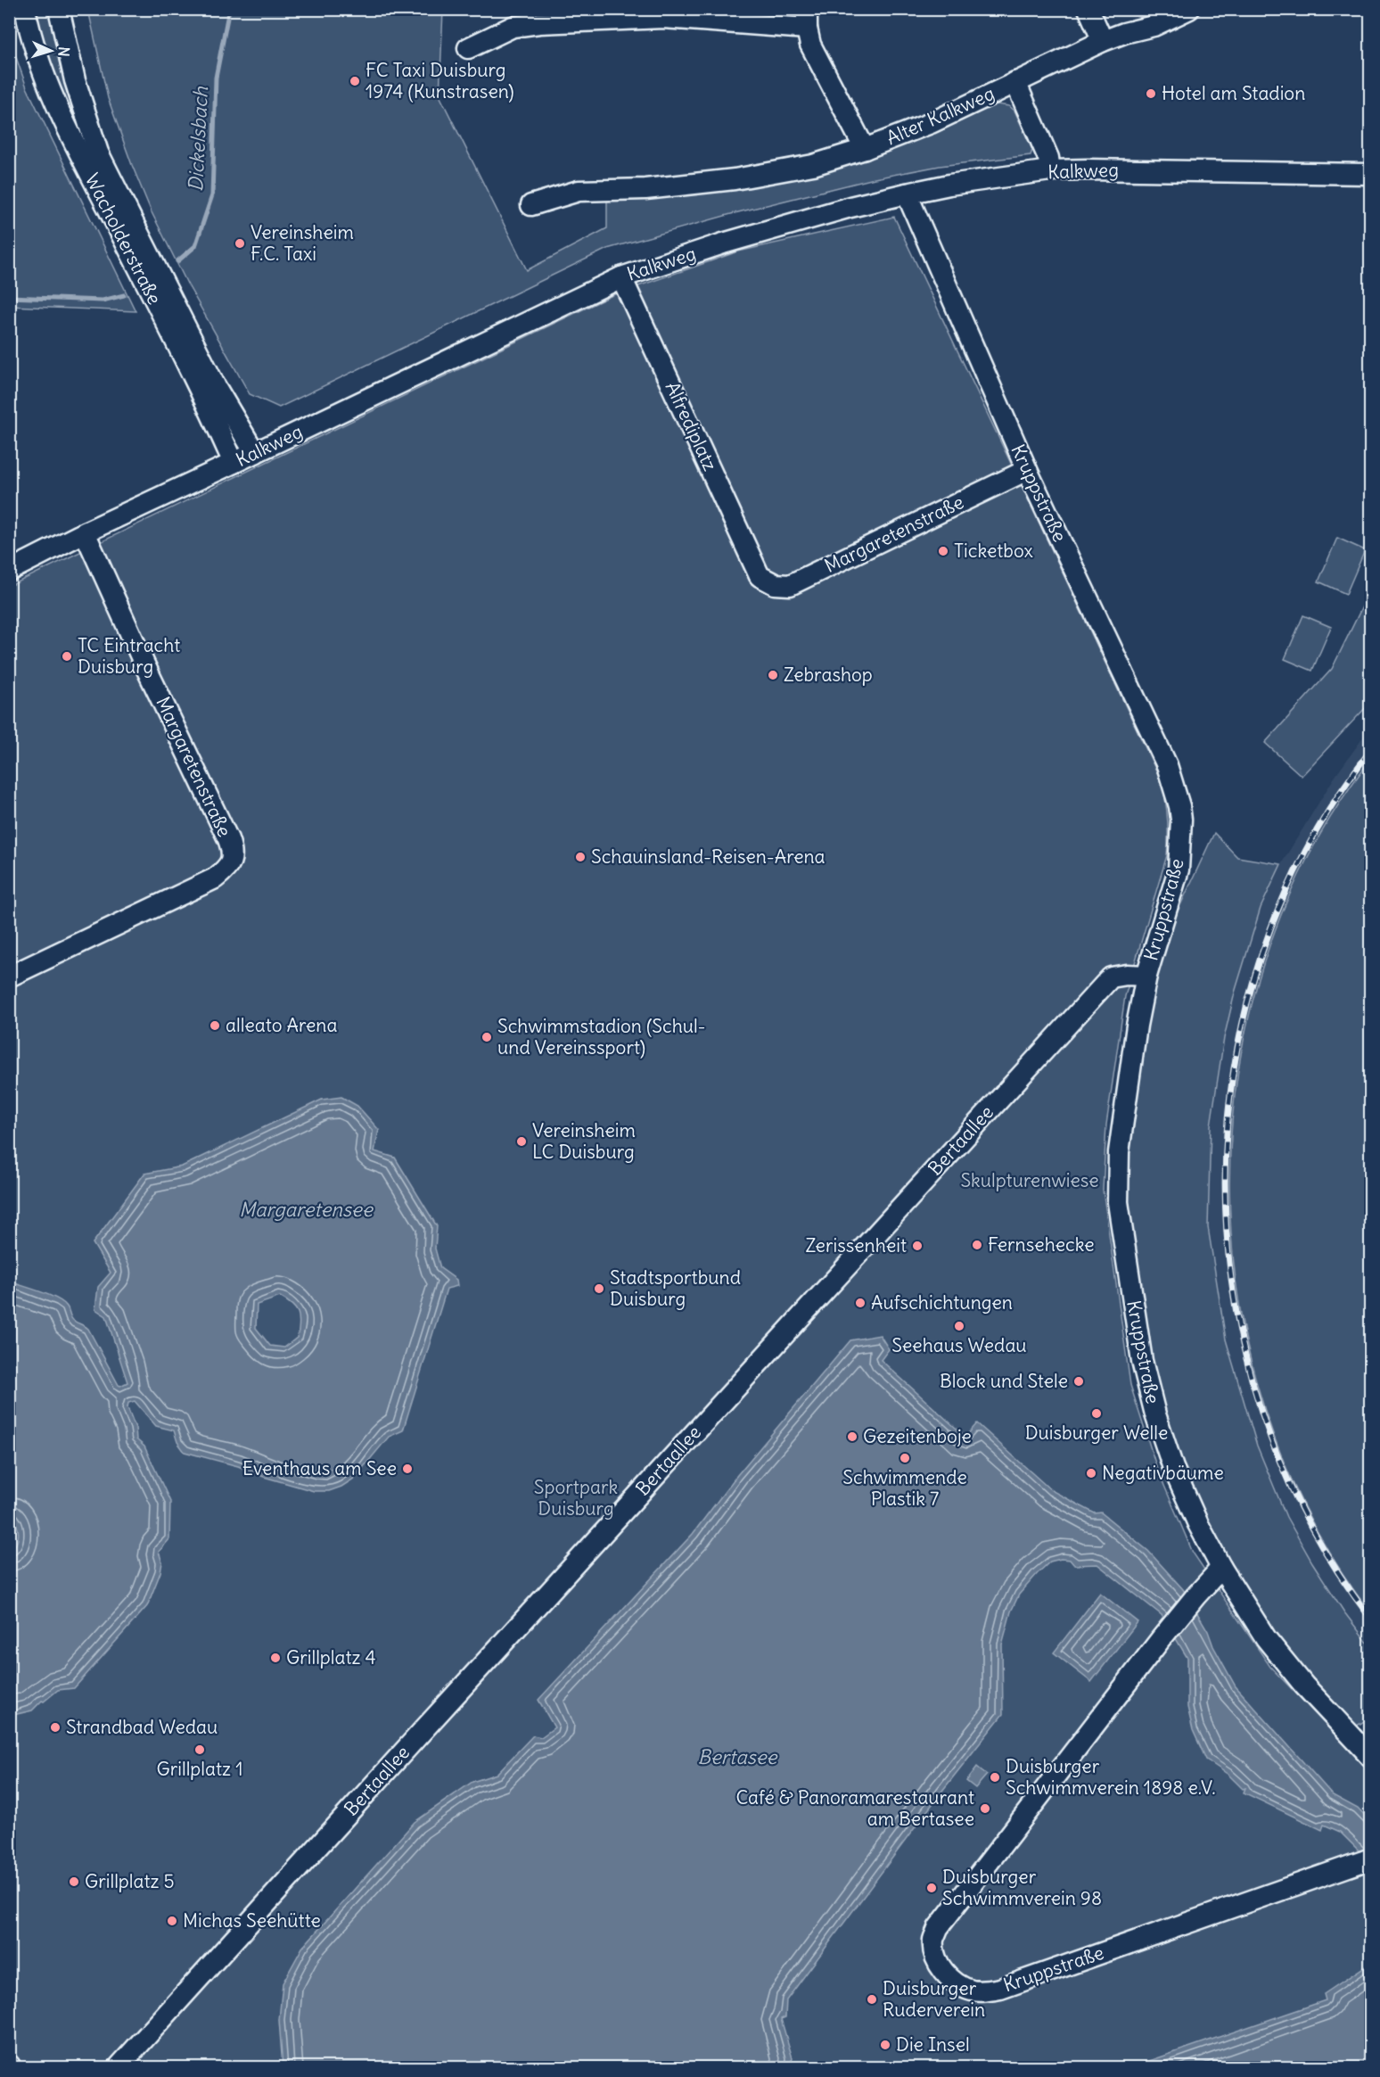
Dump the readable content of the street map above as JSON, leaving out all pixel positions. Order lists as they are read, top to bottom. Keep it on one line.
{"streets":{"street":["Alter Kalkweg","Kalkweg","Wacholderstraße","Alfrediplatz","Kruppstraße","Margaretenstraße","Bertaallee"]},"crossings":[["Alter Kalkweg","Kalkweg"],["Kalkweg","Wacholderstraße"],["Kalkweg","Alfrediplatz"],["Kalkweg","Kruppstraße"],["Kalkweg","Margaretenstraße"],["Alfrediplatz","Margaretenstraße"],["Kruppstraße","Margaretenstraße"],["Kruppstraße","Bertaallee"]],"water":["Dickelsbach","Margaretensee","Bertasee"],"parks":["Skulpturenwiese","Sportpark Duisburg"],"places":["FC Taxi Duisburg 1974 (Kunstrasen)","Hotel am Stadion","Vereinsheim F.C. Taxi","Ticketbox","TC Eintracht Duisburg","Zebrashop","Schauinsland-Reisen-Arena","alleato Arena","Schwimmstadion (Schul- und Vereinssport)","Vereinsheim LC Duisburg","Fernsehecke","Zerissenheit","Stadtsportbund Duisburg","Aufschichtungen","Seehaus Wedau","Block und Stele","Duisburger Welle","Gezeitenboje","Schwimmende Plastik 7","Eventhaus am See","Negativbäume","Grillplatz 4","Strandbad Wedau","Grillplatz 1","Duisburger Schwimmverein 1898 e.V.","Café & Panoramarestaurant am Bertasee","Grillplatz 5","Duisburger Schwimmverein 98","Michas Seehütte","Duisburger Ruderverein","Die Insel"],"north":"right"}
